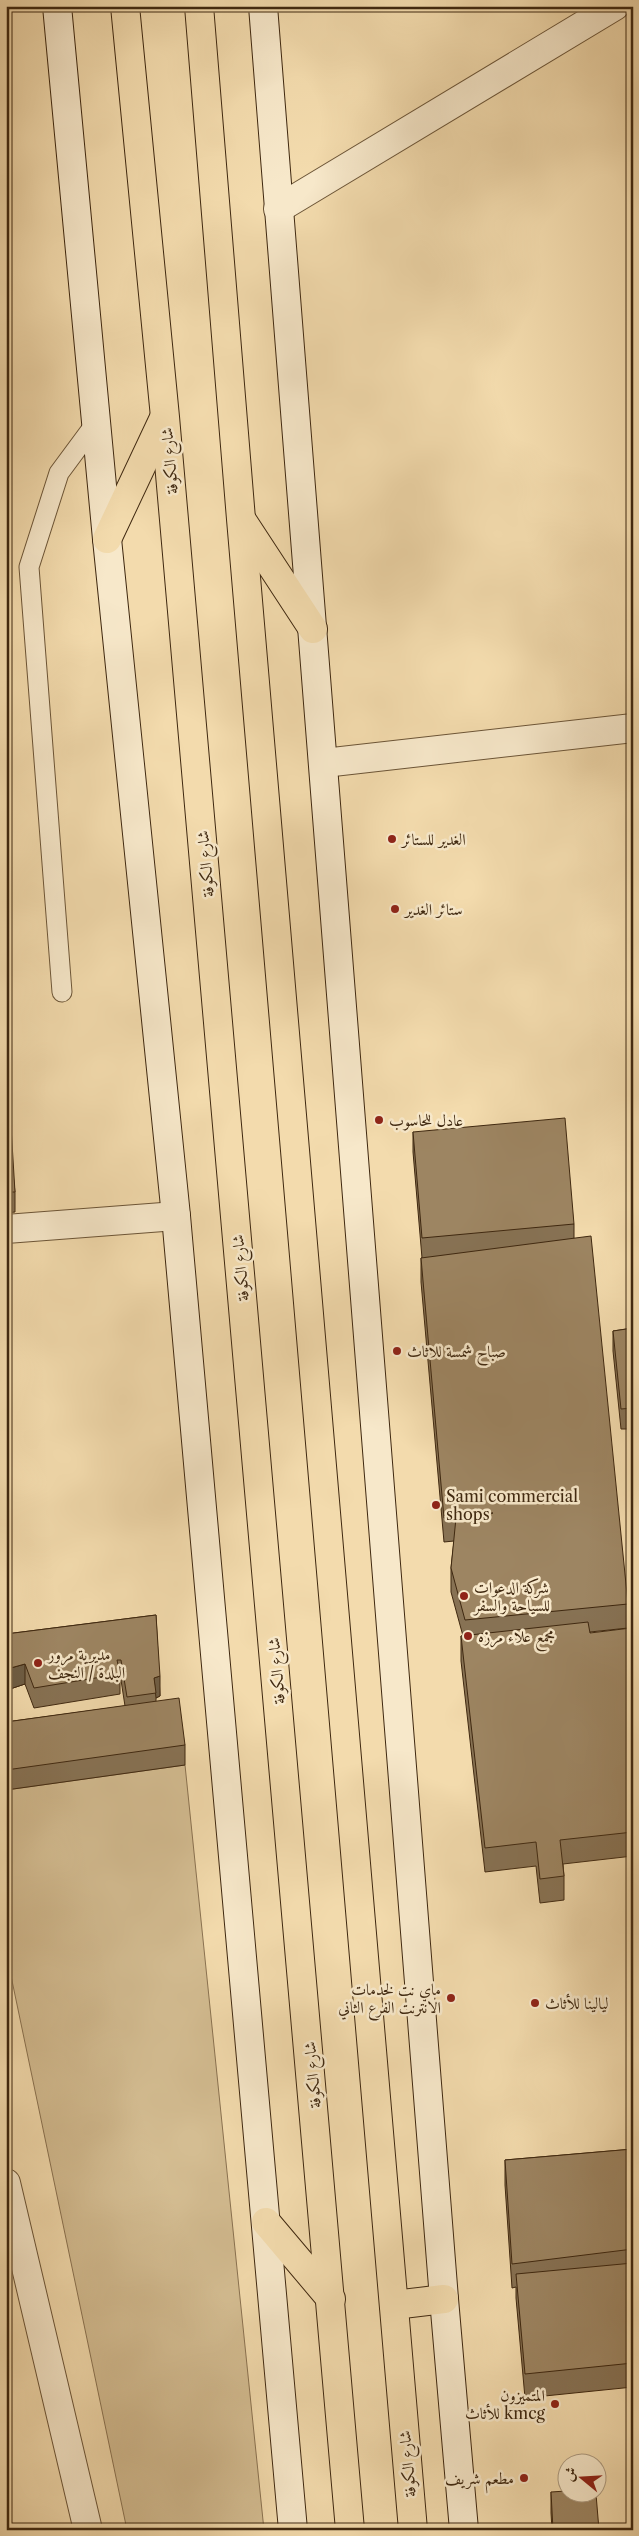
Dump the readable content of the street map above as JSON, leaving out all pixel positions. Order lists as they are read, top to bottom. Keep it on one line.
{"streets":{"highway":["شارع الكوفة"]},"places":["الغدير للستائر","ستائر الغدير","عادل للحاسوب","صباح شمسة للاثاث","Sami commercial shops","شركة الدعوات للسياحة والسفر","مجمع علاء مرزه","مديرية مرور البلدة / النجف","ماي نت لخدمات الانترنت الفرع الثاني","ليالينا للأثاث","المتميزون للأثاث kmcg","مطعم شريف"],"north":"left"}
